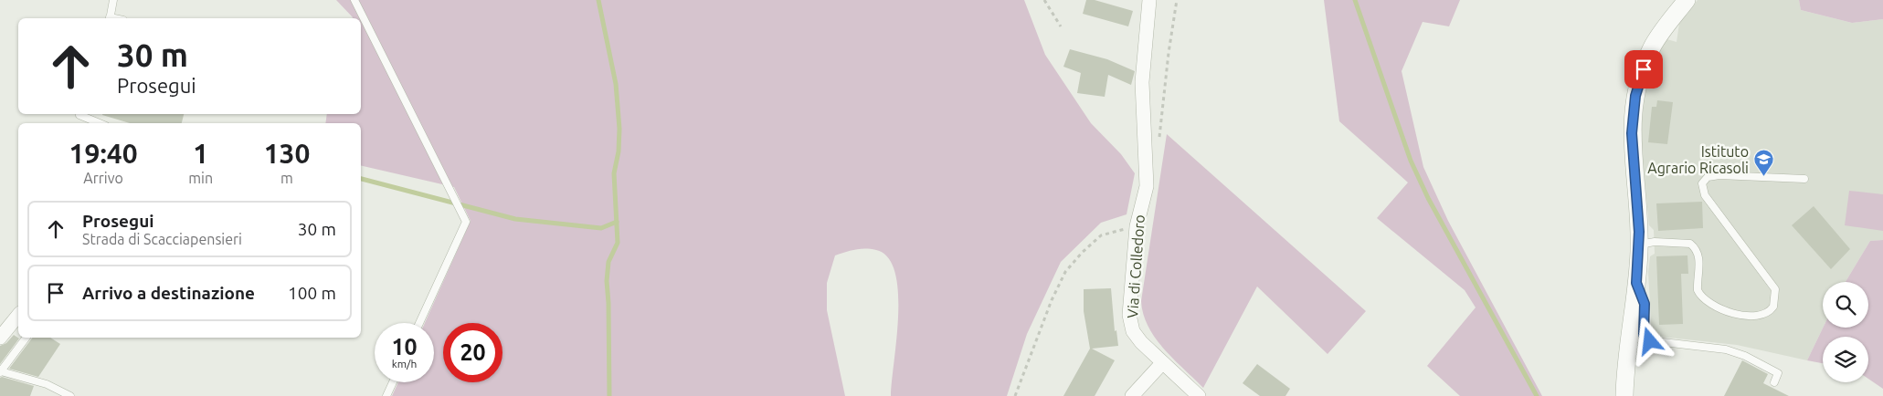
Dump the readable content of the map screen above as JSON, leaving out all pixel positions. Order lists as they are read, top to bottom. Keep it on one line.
{"streets":{"street":["Via di Colledoro"]},"places":{"school or university":["Istituto Agrario Ricasoli"]},"page":{"turn":["30 m","Prosegui"],"eta":["19:40","Arrivo","1","min","130","m"],"list":[{"name":"Prosegui","note":"Strada di Scacciapensieri","value":"30 m"},{"name":"Arrivo a destinazione","value":"100 m"}],"speed":"10 km/h","limit":"20"}}
